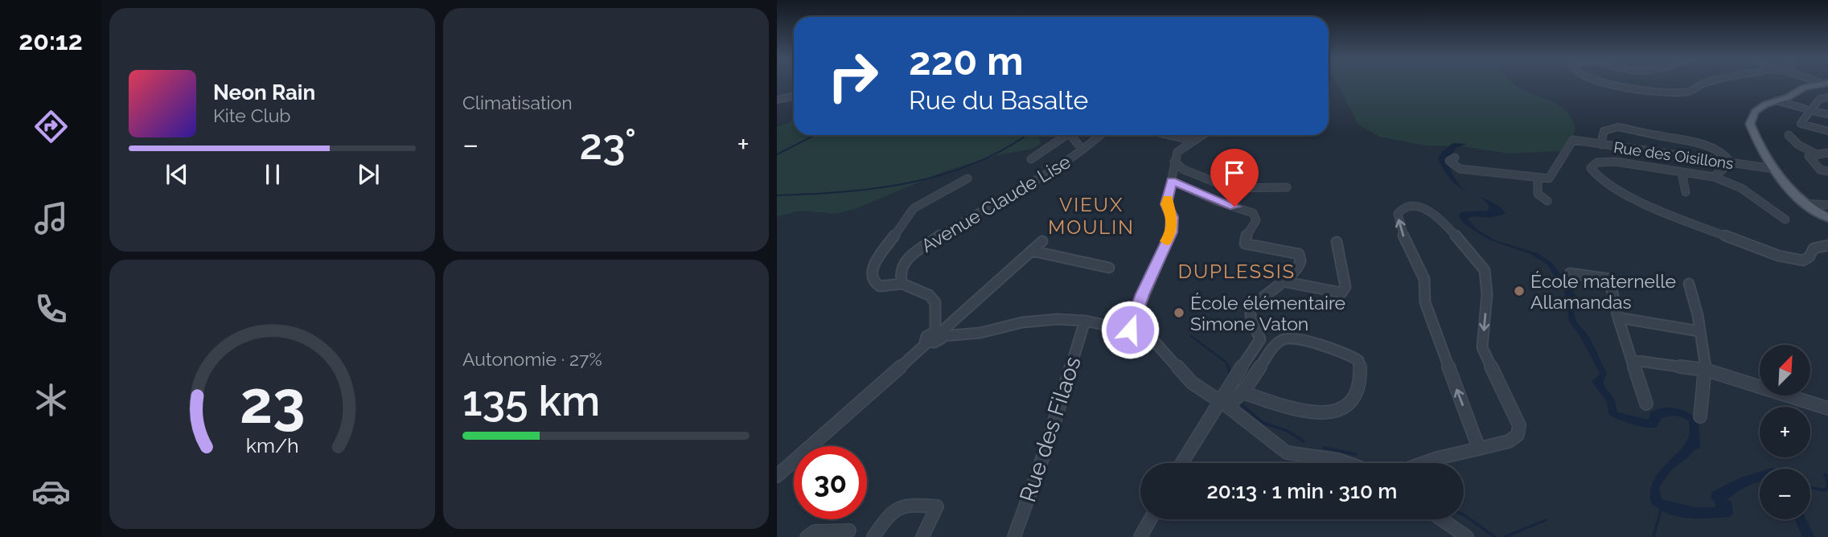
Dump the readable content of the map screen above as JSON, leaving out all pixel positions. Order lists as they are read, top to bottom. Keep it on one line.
{"streets":{"street":["Rue des Oisillons","Avenue Claude Lise","Rue des Filaos"]},"districts":["VIEUX MOULIN","DUPLESSIS"],"places":["École maternelle Allamandas","École élémentaire Simone Vaton"],"north":"top right","page":{"tabs":"20:12","tile":["Climatisation",["Autonomie · 27%","135 km"]],"turn":["220 m","Rue du Basalte"],"song":["Neon Rain","Kite Club"],"heat":["−","23°","+"],"map_buttons":["+","−"],"limit":"30","trip":"20:13 · 1 min · 310 m","gauge":["23","km/h"]}}
